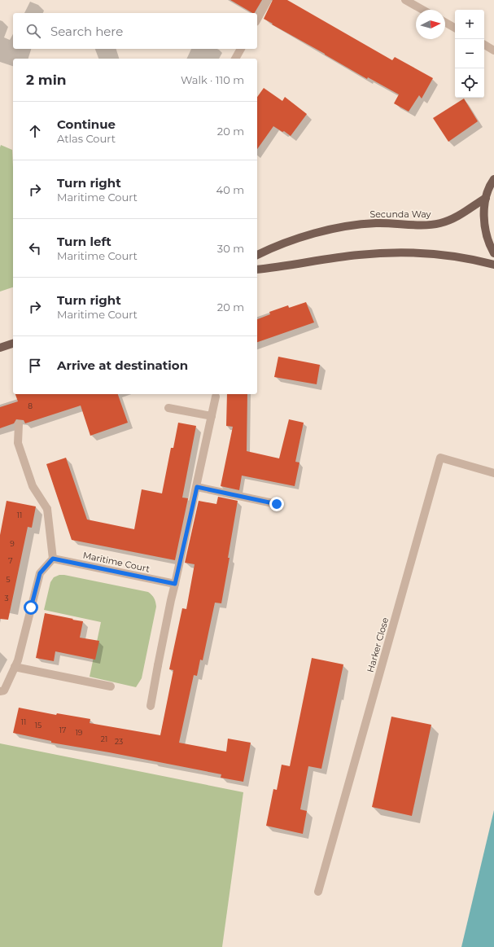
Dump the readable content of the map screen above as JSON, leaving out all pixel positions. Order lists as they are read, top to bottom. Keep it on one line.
{"streets":{"main road":["Secunda Way"],"street":["Maritime Court","Harker Close"]},"house_numbers":["8","11","9","7","5","3","11","15","17","19","21","23"],"north":"right","page":{"map_buttons":["+","−"],"search":"Search here","heading":["2 min","Walk · 110 m"],"list":[["Continue","Atlas Court","20 m"],["Turn right","Maritime Court","40 m"],["Turn left","Maritime Court","30 m"],["Turn right","Maritime Court","20 m"],"Arrive at destination"]}}
